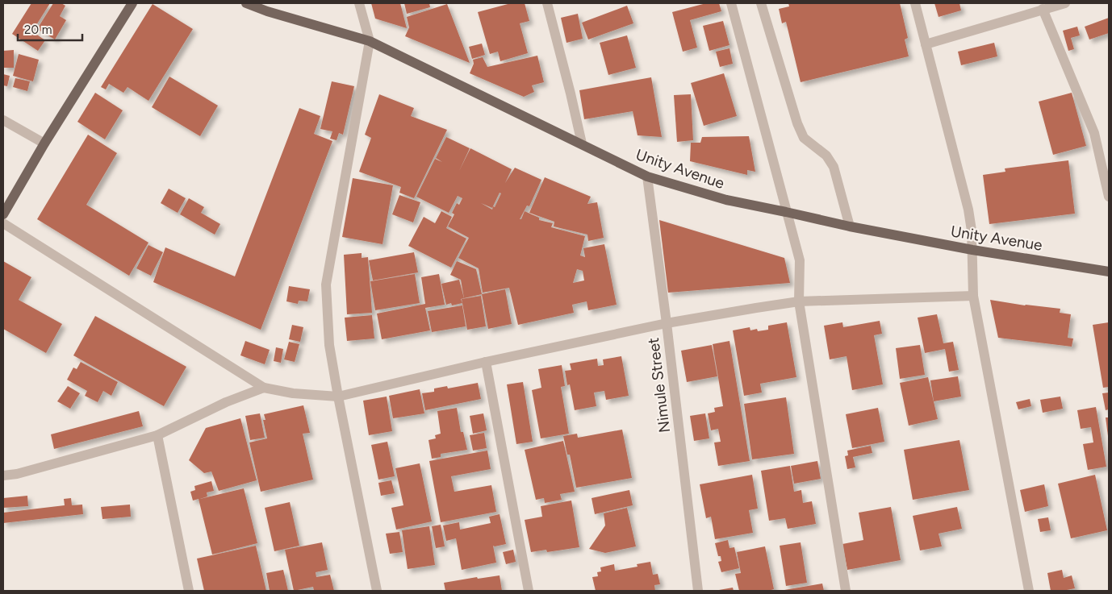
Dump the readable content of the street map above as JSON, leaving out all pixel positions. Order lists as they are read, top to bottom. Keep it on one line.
{"streets":{"main road":["Unity Avenue"],"street":["Nimule Street"]},"crossings":[["Unity Avenue","Nimule Street"]],"scale_bar":"20 m"}
